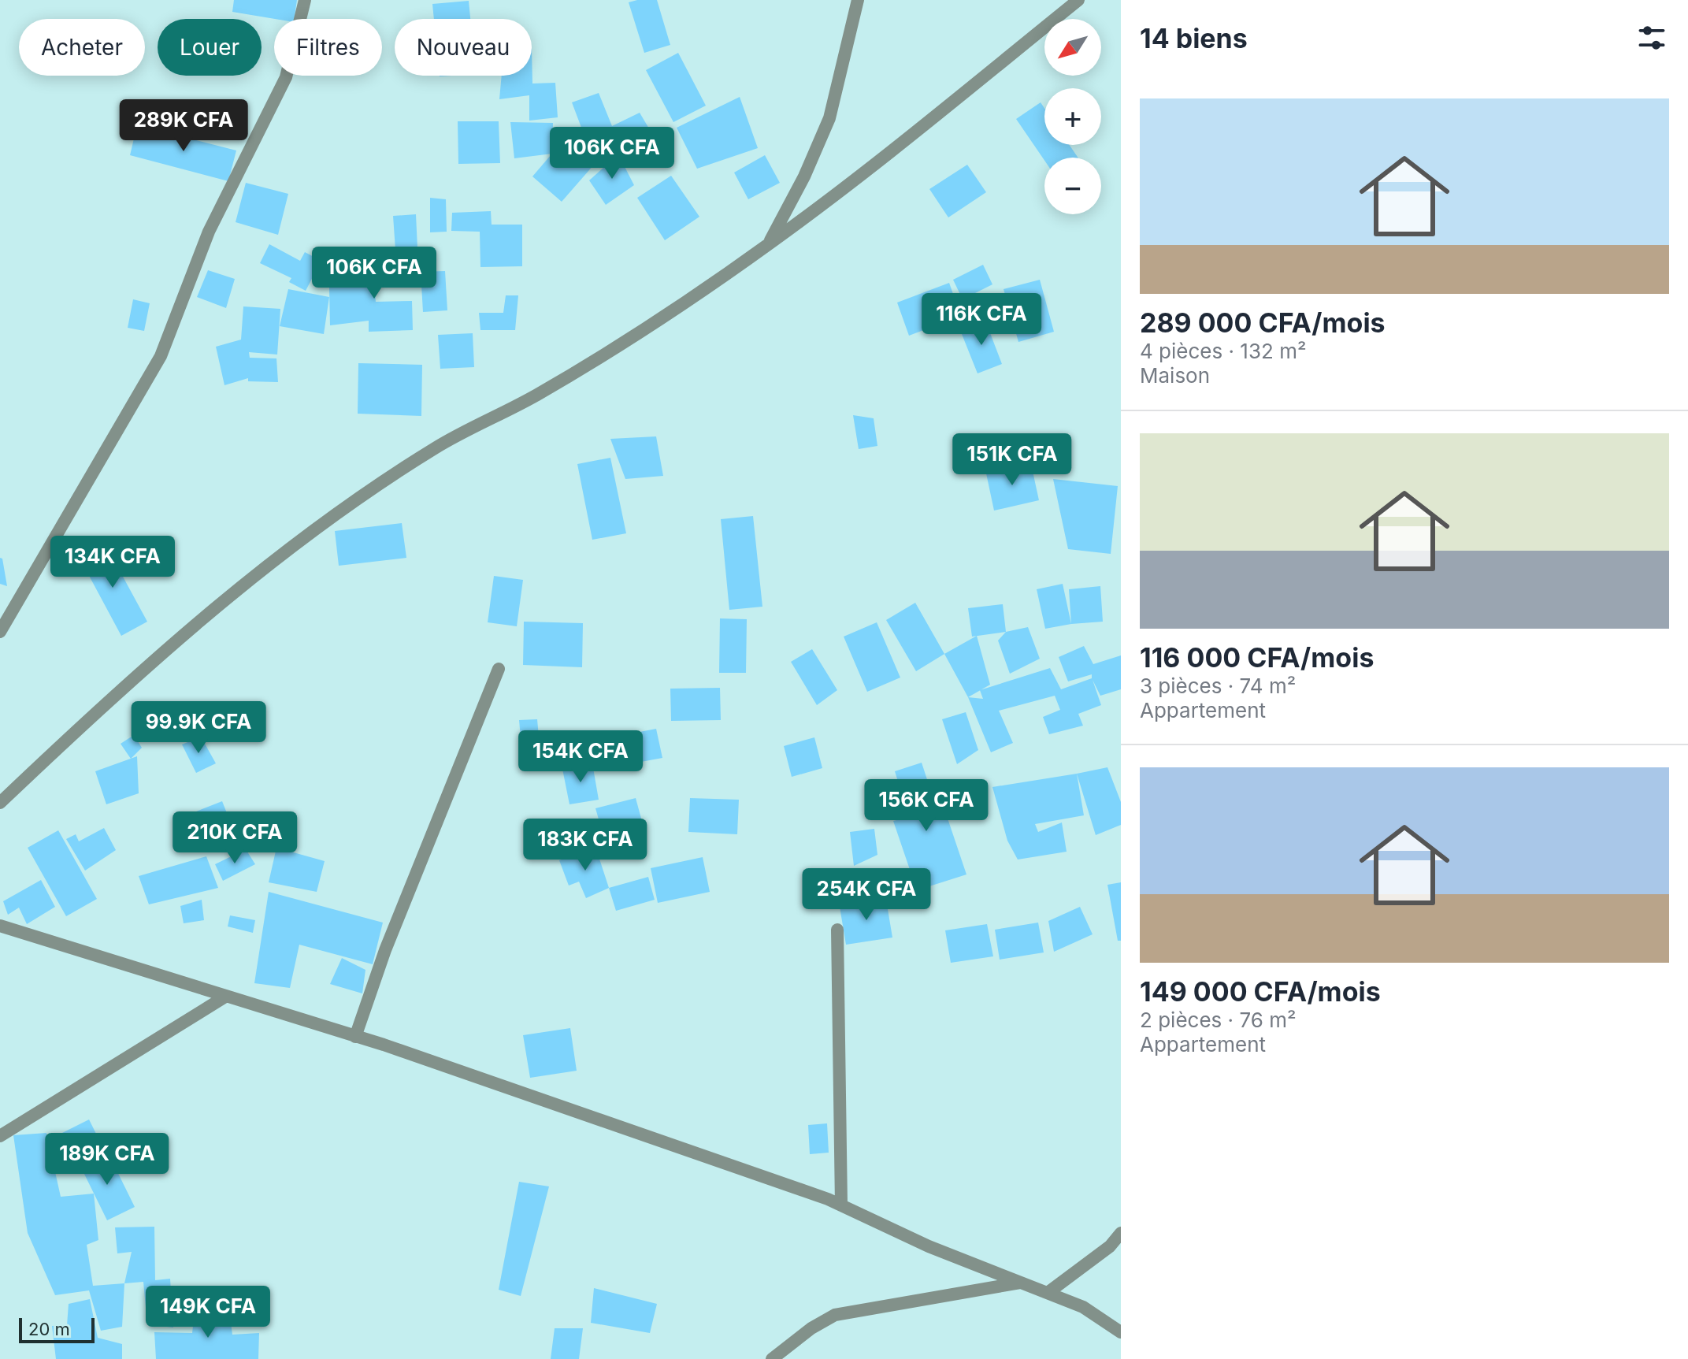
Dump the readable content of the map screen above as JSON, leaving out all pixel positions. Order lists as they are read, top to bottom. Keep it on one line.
{"scale_bar":"20 m","north":"bottom left","page":{"heading":"14 biens","map_buttons":["+","−"],"chip":["Acheter","Louer","Filtres","Nouveau"],"list":[{"name":"289 000 CFA/mois","note":"4 pièces · 132 m² · Maison"},{"name":"116 000 CFA/mois","note":"3 pièces · 74 m² · Appartement"},{"name":"149 000 CFA/mois","note":"2 pièces · 76 m² · Appartement"}],"price":["289K CFA","106K CFA","106K CFA","116K CFA","151K CFA","134K CFA","99.9K CFA","154K CFA","156K CFA","210K CFA","183K CFA","254K CFA","189K CFA","149K CFA"],"scale":"20 m"}}
